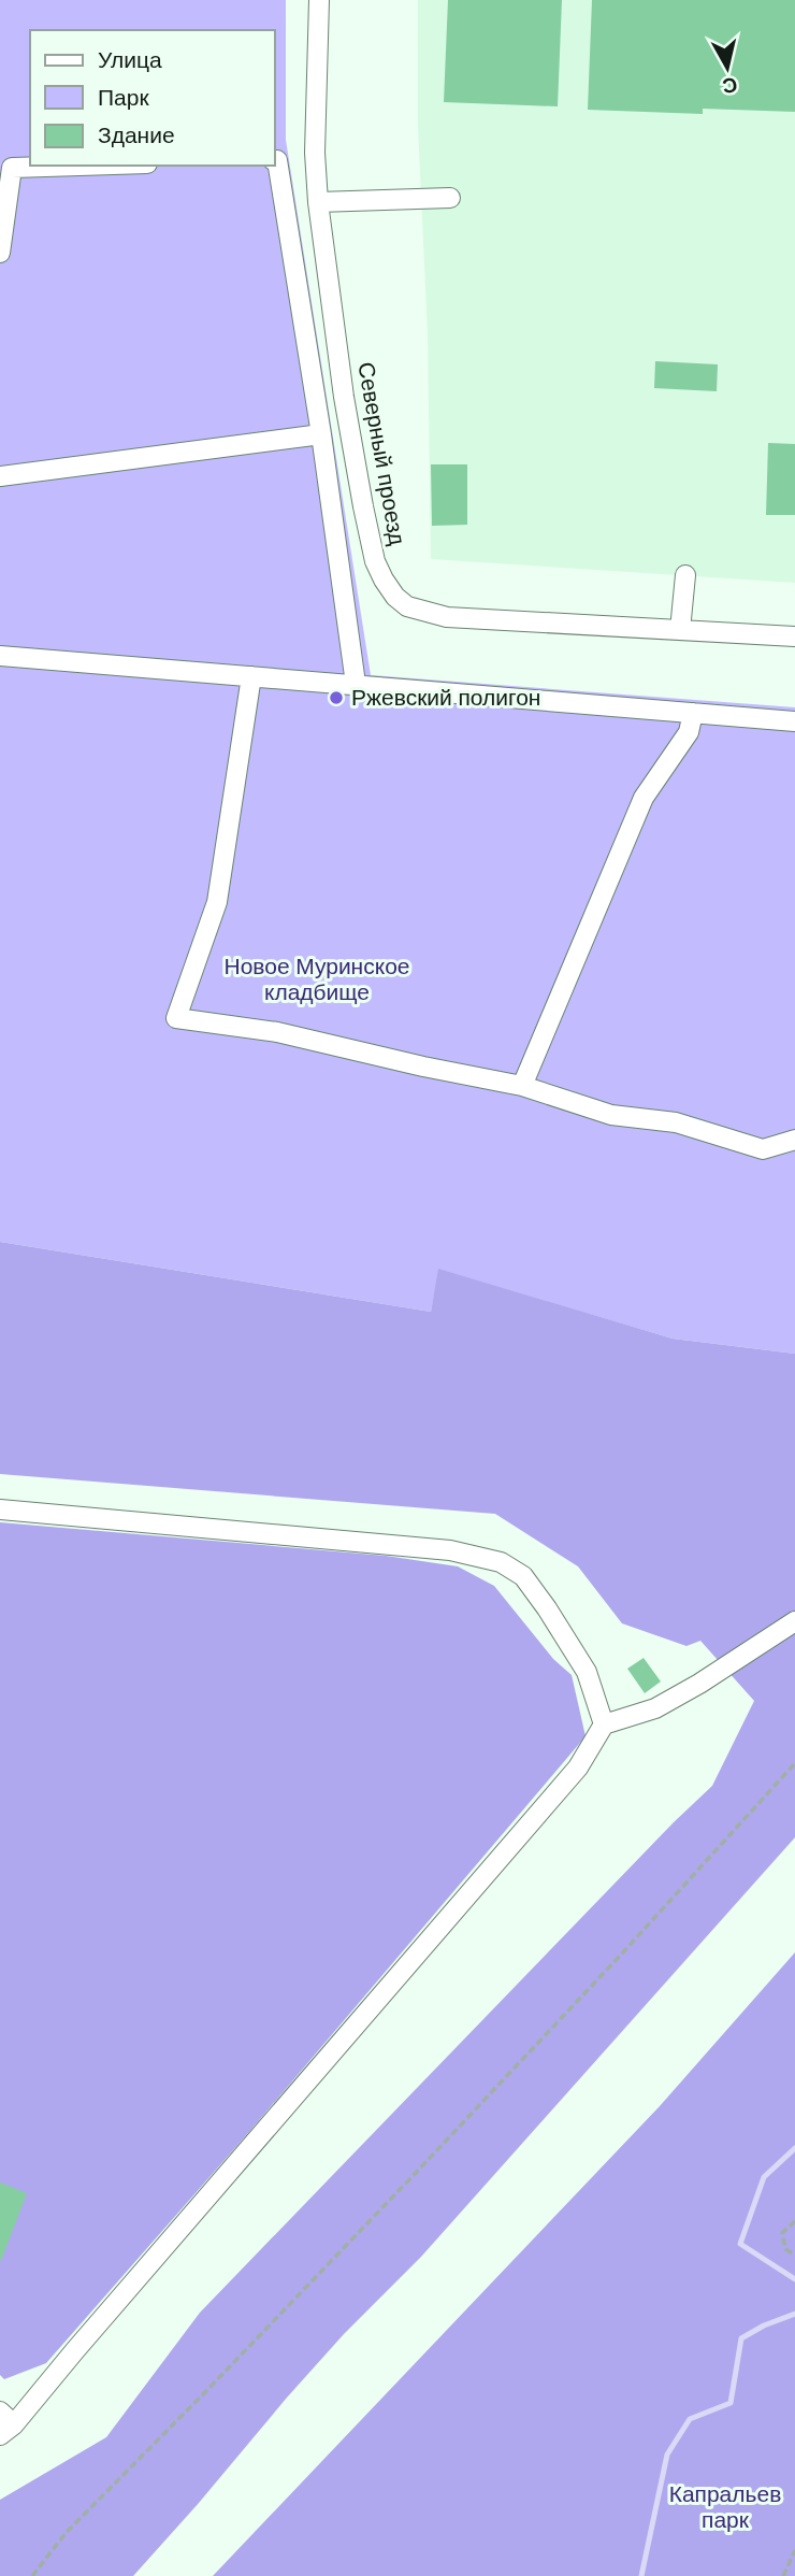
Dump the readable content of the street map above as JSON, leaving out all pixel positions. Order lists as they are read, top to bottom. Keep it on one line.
{"streets":{"street":["Северный проезд"]},"parks":["Новое Муринское кладбище","Капральев парк"],"places":["Ржевский полигон"],"legend":["Улица","Парк","Здание"],"north":"bottom"}
